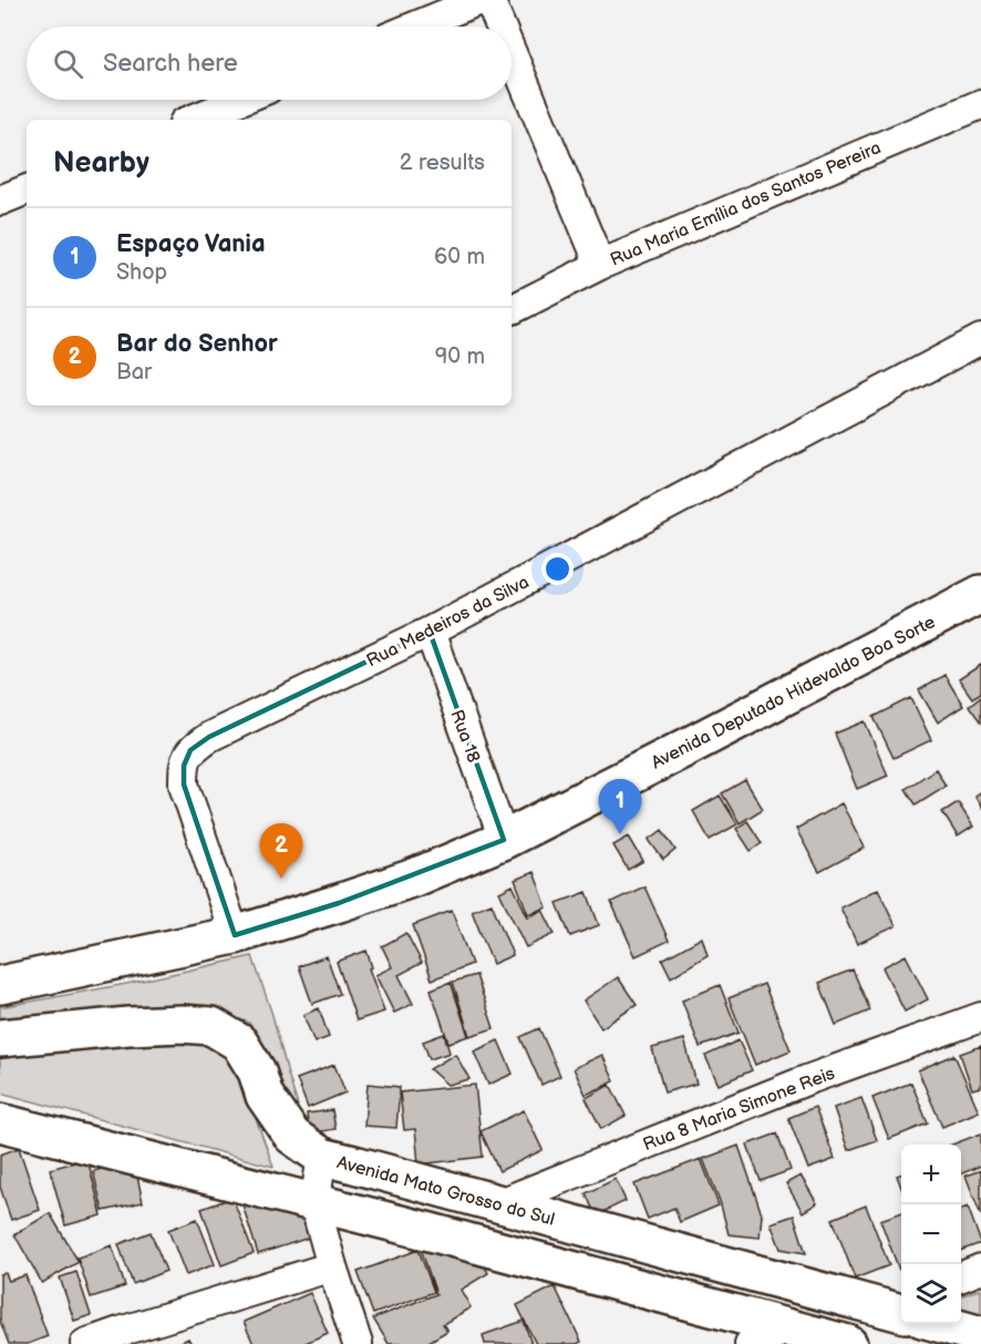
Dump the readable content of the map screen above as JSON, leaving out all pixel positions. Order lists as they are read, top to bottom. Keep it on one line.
{"streets":{"main road":["Avenida Deputado Hidevaldo Boa Sorte","Avenida Mato Grosso do Sul"],"street":["Rua Maria Emília dos Santos Pereira","Rua Medeiros da Silva","Rua 18","Rua 8 Maria Simone Reis"]},"crossings":[["Rua Medeiros da Silva","Avenida Deputado Hidevaldo Boa Sorte"],["Rua Medeiros da Silva","Rua 18"],["Avenida Deputado Hidevaldo Boa Sorte","Rua 18"],["Rua 8 Maria Simone Reis","Avenida Mato Grosso do Sul"]],"page":{"search":"Search here","heading":["Nearby","2 results"],"list":[{"mark":"1","name":"Espaço Vania","note":"Shop","value":"60 m"},{"mark":"2","name":"Bar do Senhor","note":"Bar","value":"90 m"}],"pins":["1","2"],"map_buttons":["+","−"]}}
